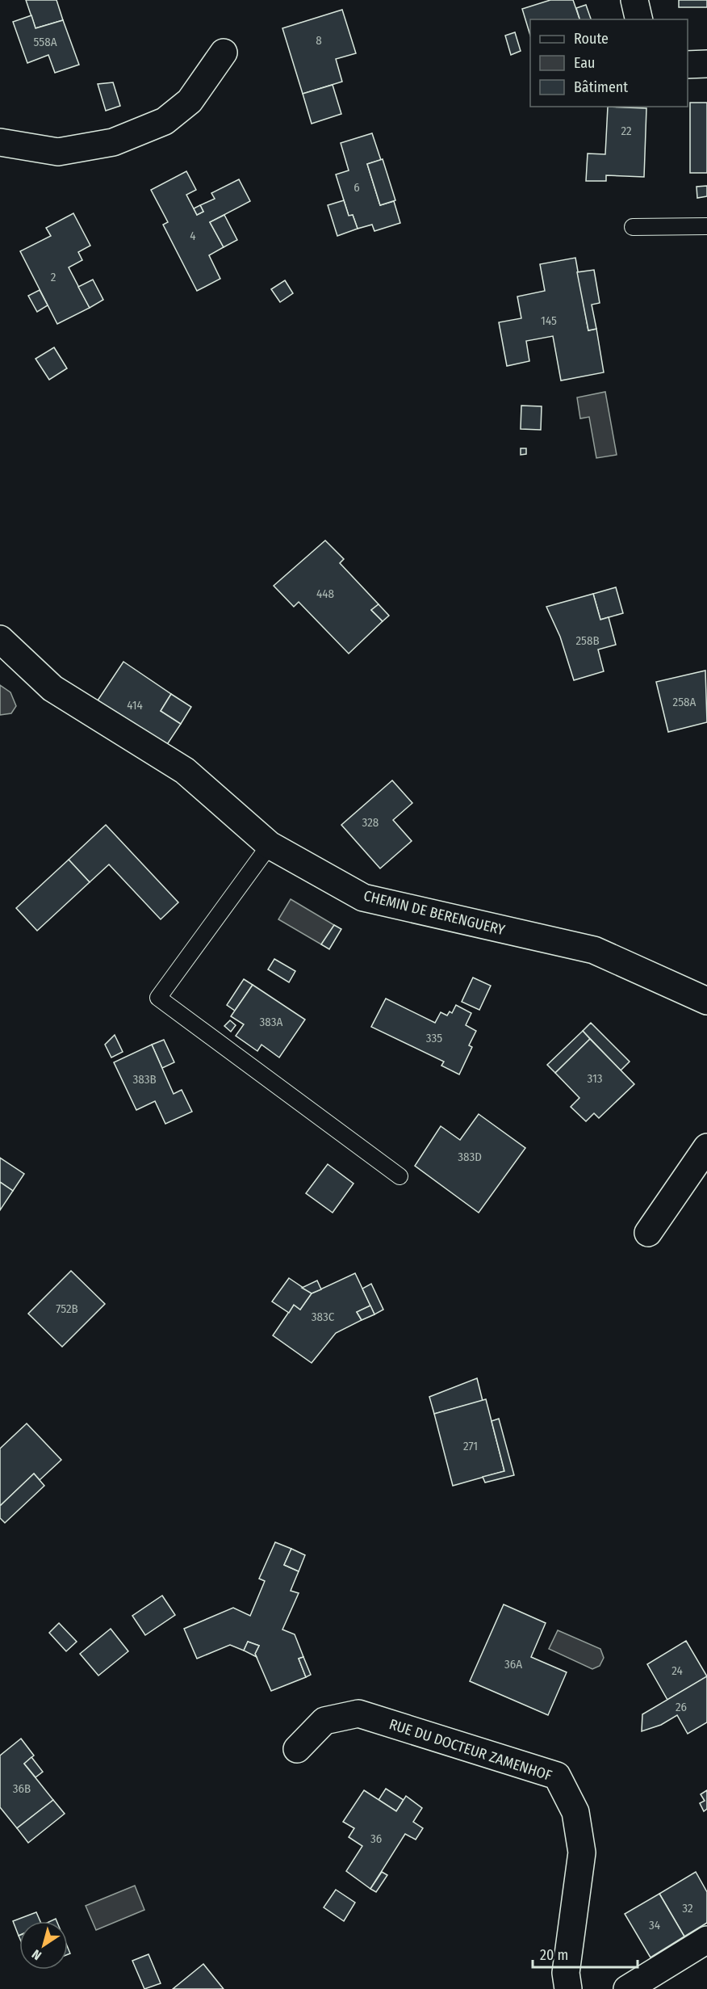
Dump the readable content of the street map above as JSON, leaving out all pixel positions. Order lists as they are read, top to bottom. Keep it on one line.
{"streets":{"street":["CHEMIN DE BERENGUERY","RUE DU DOCTEUR ZAMENHOF"]},"house_numbers":["8","558A","22","6","4","2","145","448","258B","258A","414","328","383A","335","313","383B","383D","752B","383C","271","36A","24","26","36B","36","32","34"],"legend":["Route","Eau","Bâtiment"],"scale_bar":"20 m","north":"bottom left"}
